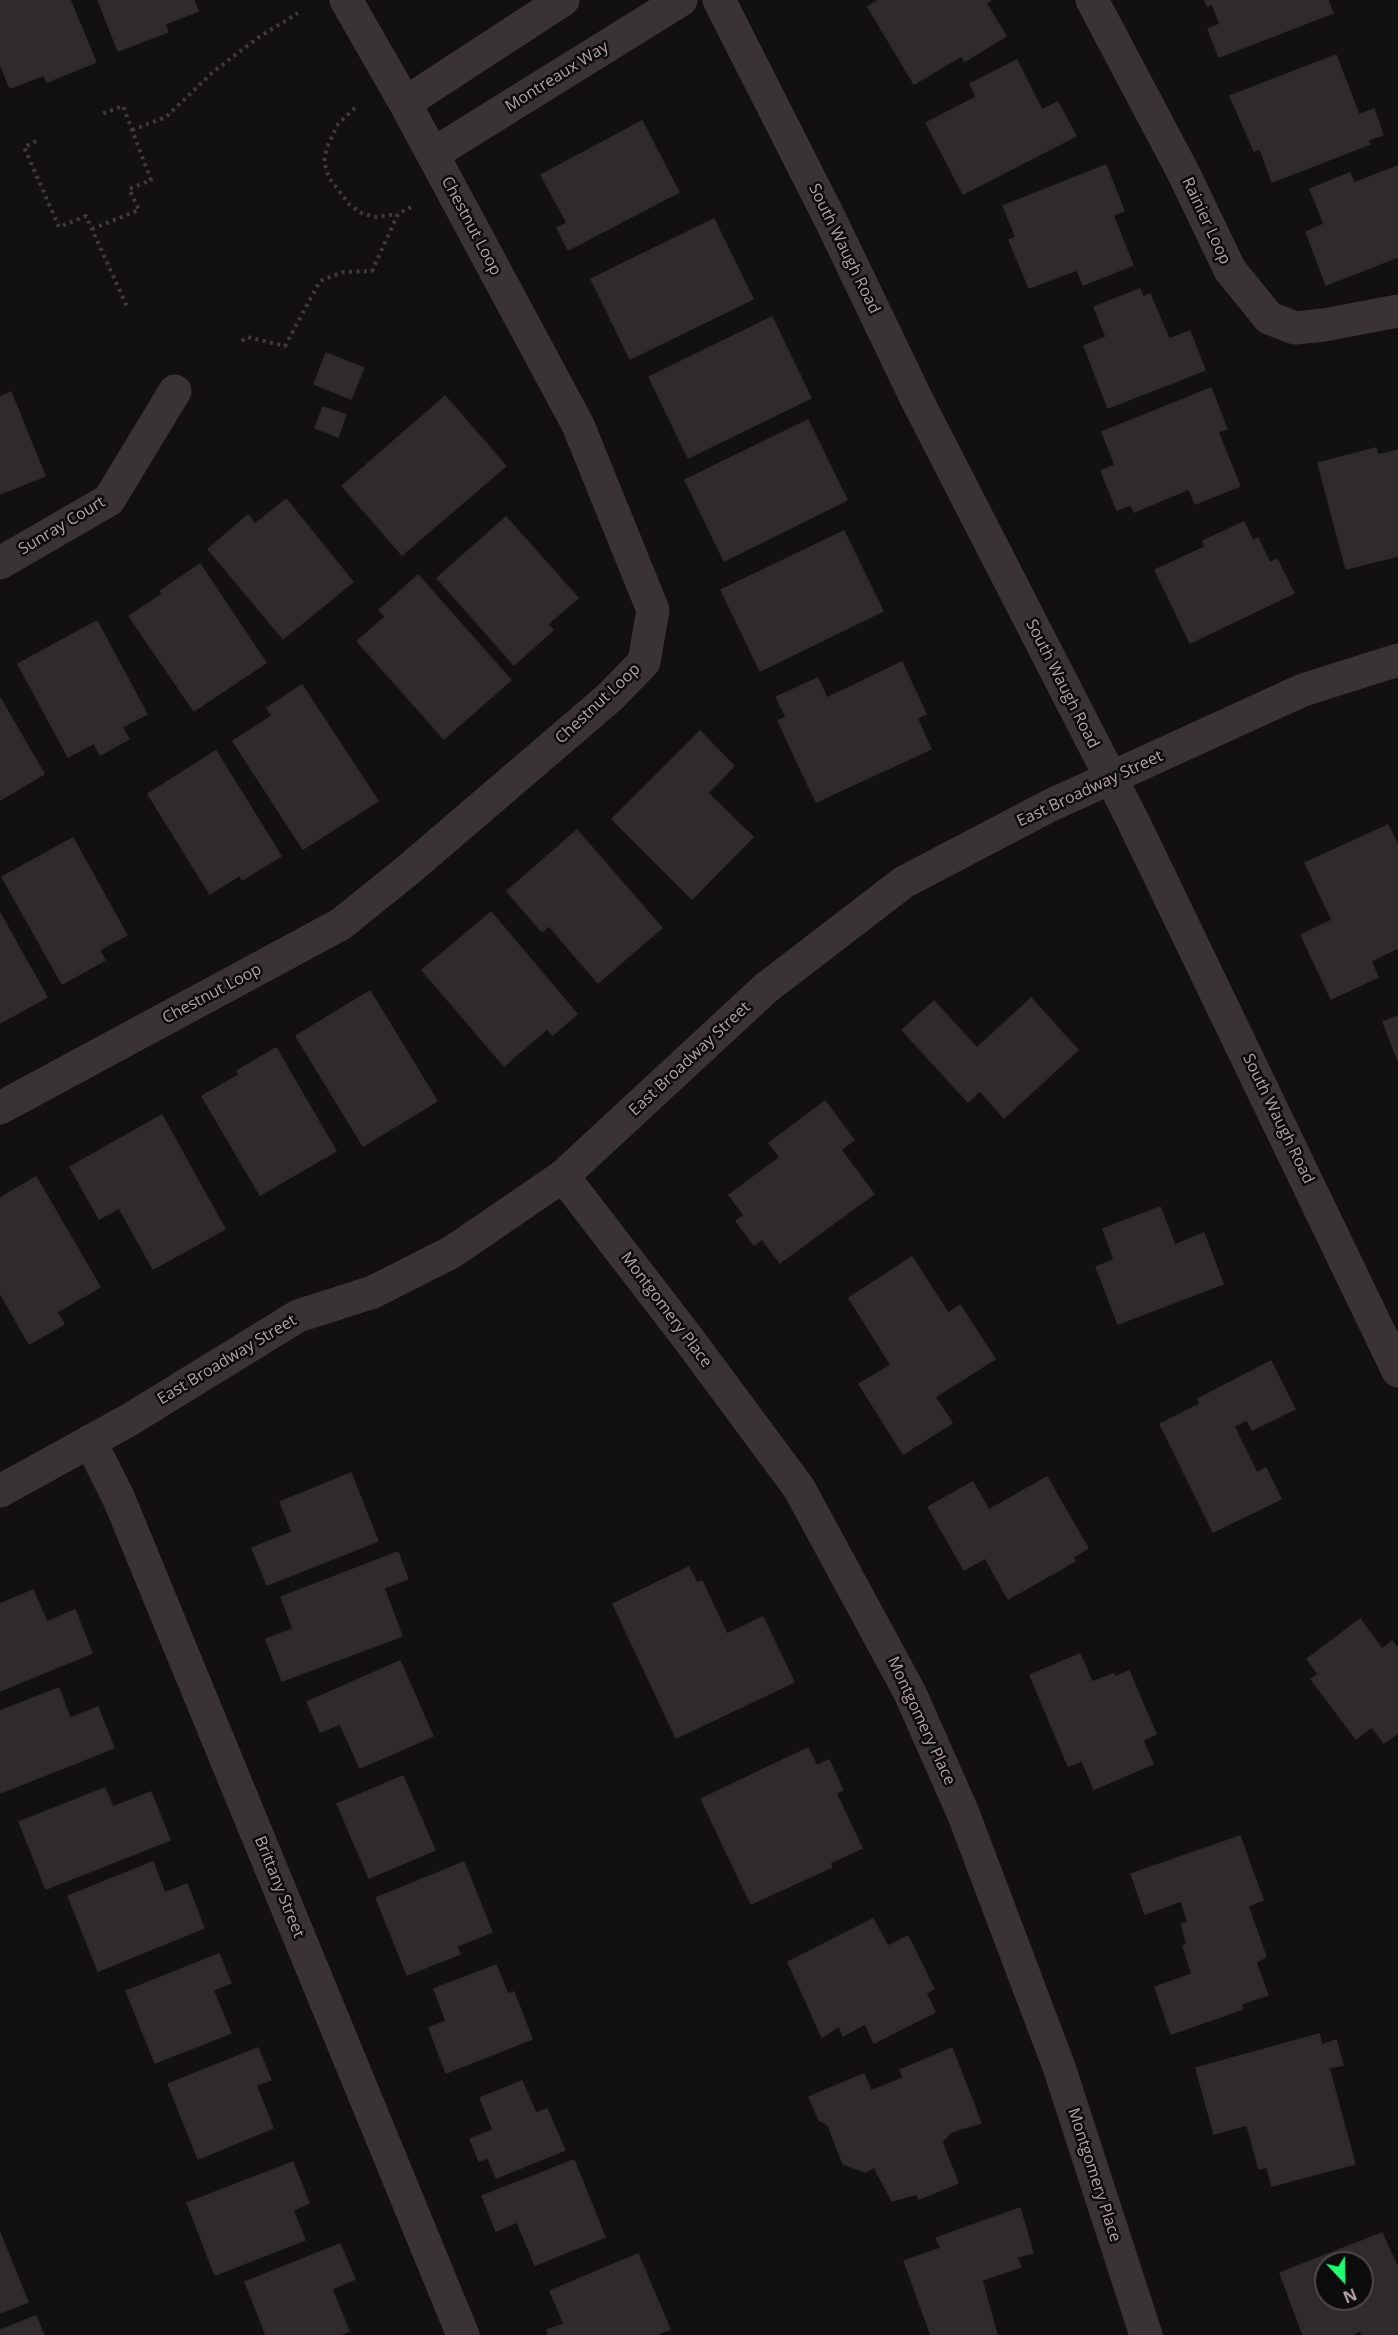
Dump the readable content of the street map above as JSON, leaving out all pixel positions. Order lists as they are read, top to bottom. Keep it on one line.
{"streets":{"street":["Montreaux Way","Rainier Loop","Chestnut Loop","South Waugh Road","Sunray Court","East Broadway Street","Montgomery Place","Brittany Street"]},"crossings":[["Montreaux Way","Chestnut Loop"],["South Waugh Road","East Broadway Street"],["East Broadway Street","Montgomery Place"],["East Broadway Street","Brittany Street"]],"north":"bottom"}
